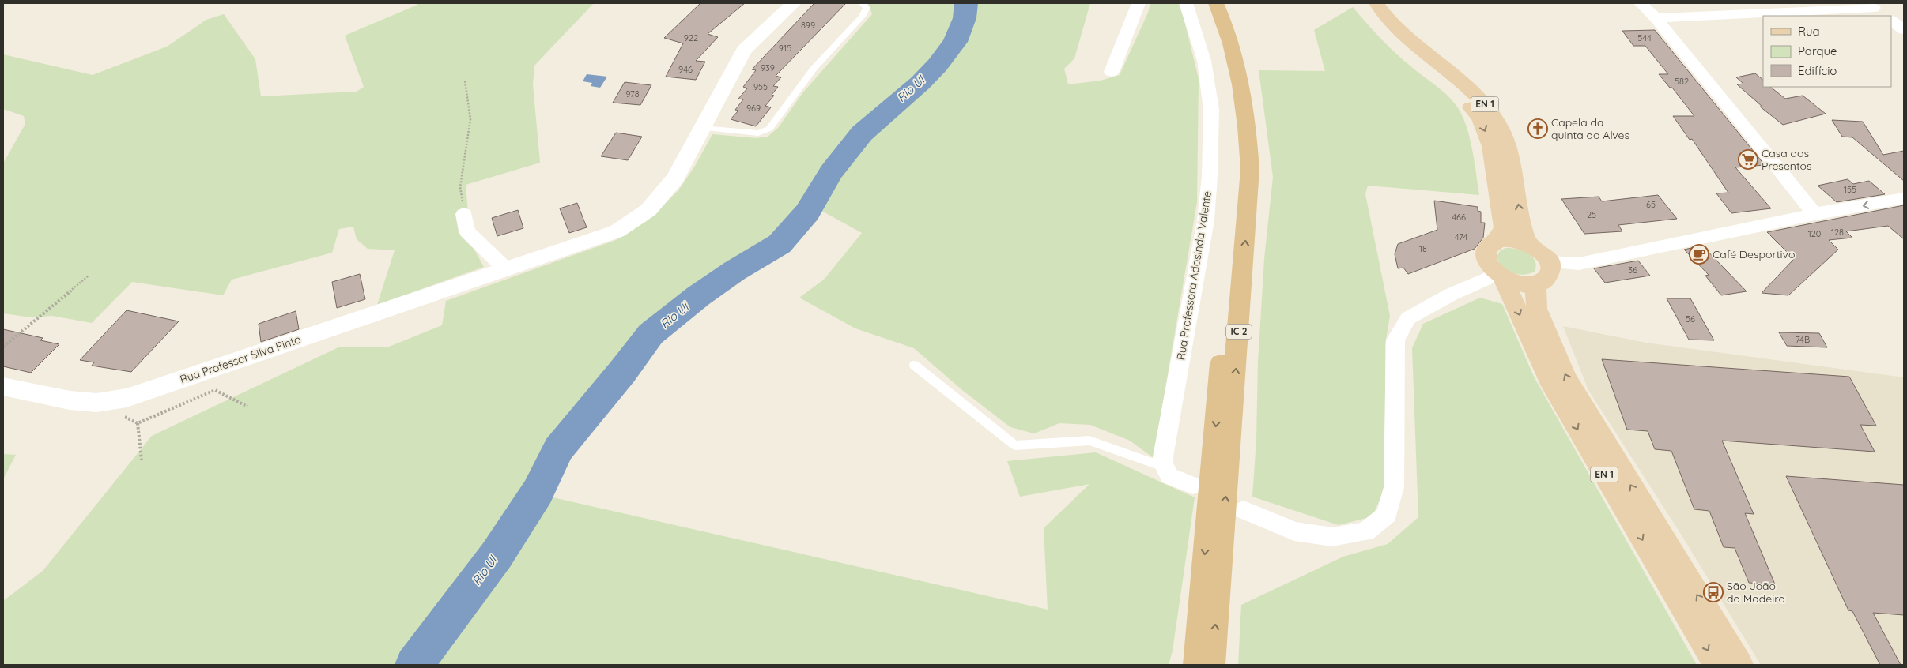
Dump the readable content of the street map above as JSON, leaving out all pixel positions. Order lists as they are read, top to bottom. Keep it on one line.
{"streets":{"highway":["IC 2"],"main road":["EN 1"],"street":["Rua Professora Adosinda Valente","Rua Professor Silva Pinto"]},"water":["Rio Ul"],"places":{"church":["Capela da quinta do Alves"],"supermarket":["Casa dos Presentos"],"cafe":["Café Desportivo"],"bus stop":["São João da Madeira"]},"house_numbers":["899","922","544","915","939","946","582","955","978","969","155","65","25","466","128","120","474","18","36","56","74B"],"legend":["Rua","Parque","Edifício"]}
